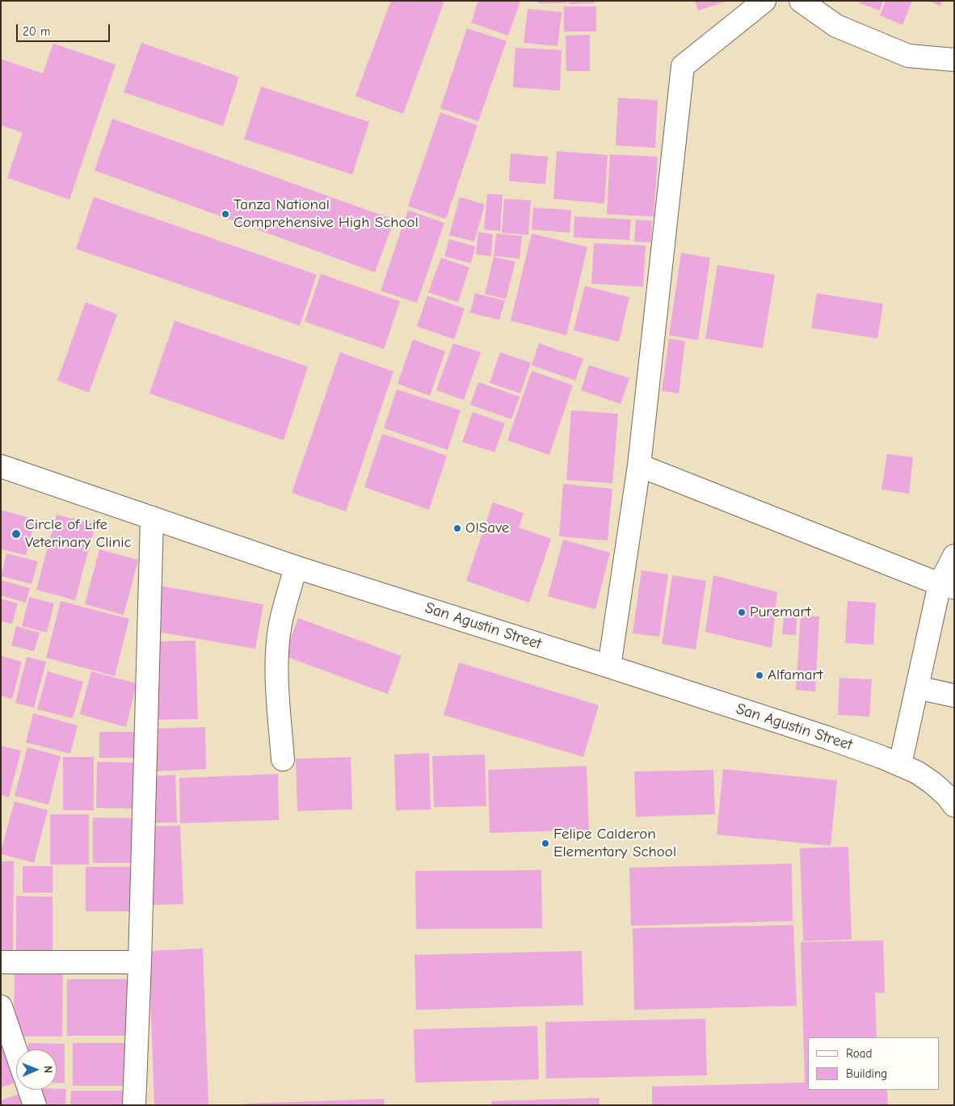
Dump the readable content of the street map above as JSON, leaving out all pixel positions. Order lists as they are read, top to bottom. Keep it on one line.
{"streets":{"street":["San Agustin Street"]},"places":["Tanza National Comprehensive High School","O!Save","Circle of Life Veterinary Clinic","Puremart","Alfamart","Felipe Calderon Elementary School"],"legend":["Road","Building"],"scale_bar":"20 m","north":"right"}
